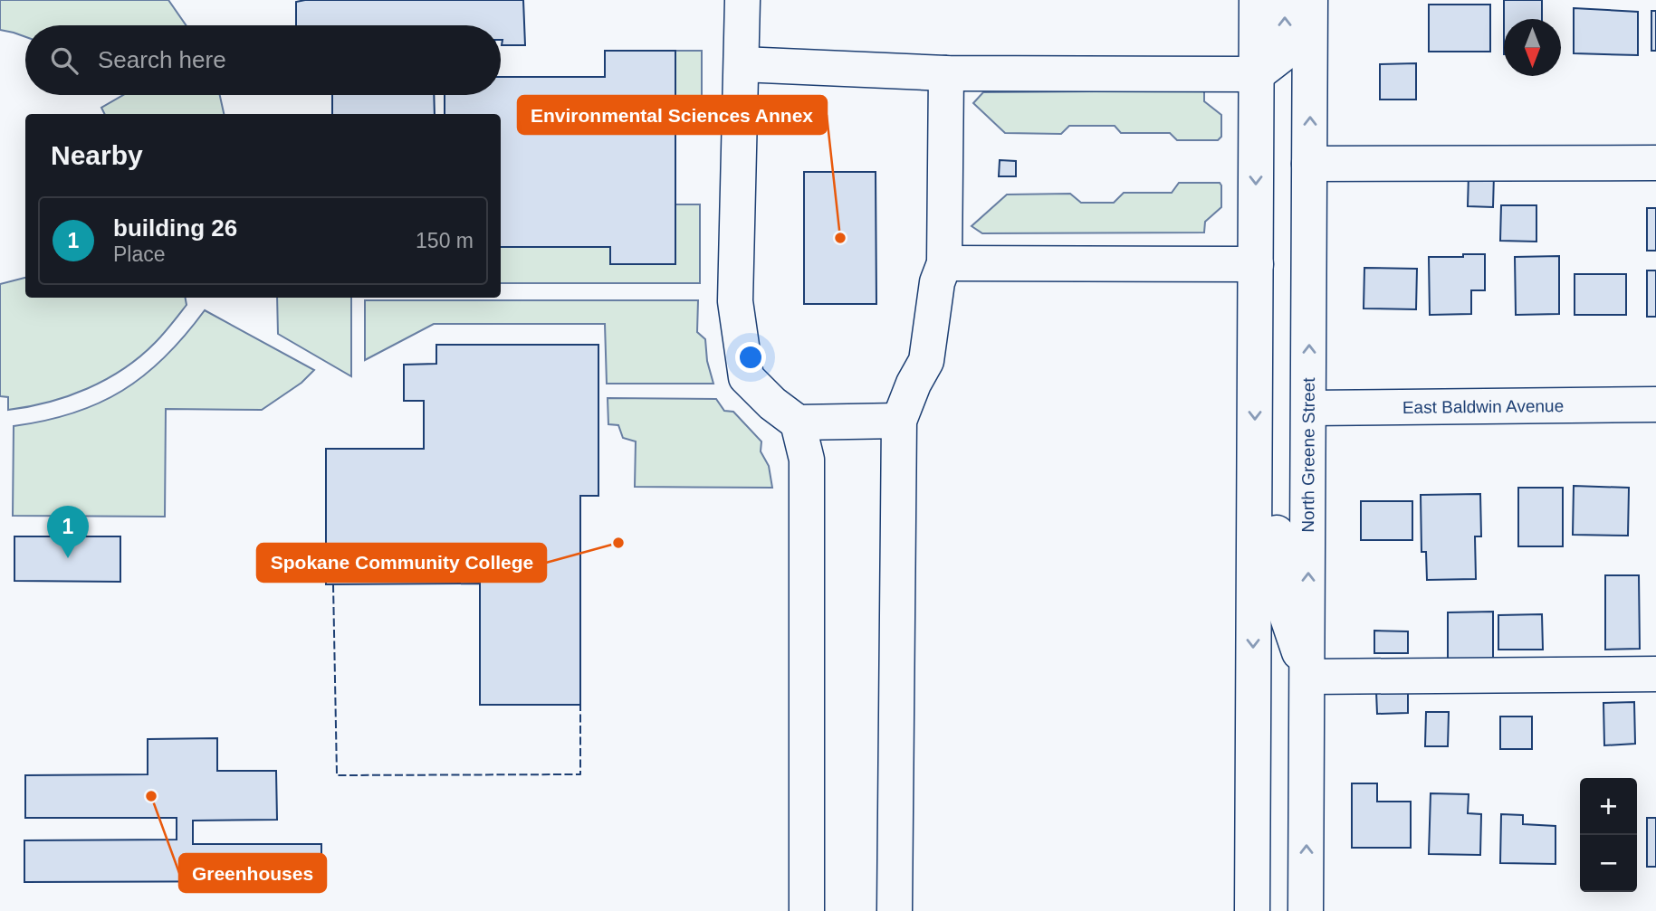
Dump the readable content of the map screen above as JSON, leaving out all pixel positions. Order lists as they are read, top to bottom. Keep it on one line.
{"streets":{"main road":["East Baldwin Avenue","North Greene Street"]},"crossings":[["East Baldwin Avenue","North Greene Street"]],"places":["Environmental Sciences Annex","Spokane Community College","Greenhouses"],"north":"bottom","page":{"search":"Search here","heading":"Nearby","list":[{"mark":"1","name":"building 26","note":"Place","value":"150 m"}],"pins":"1","map_buttons":["+","−"]}}
